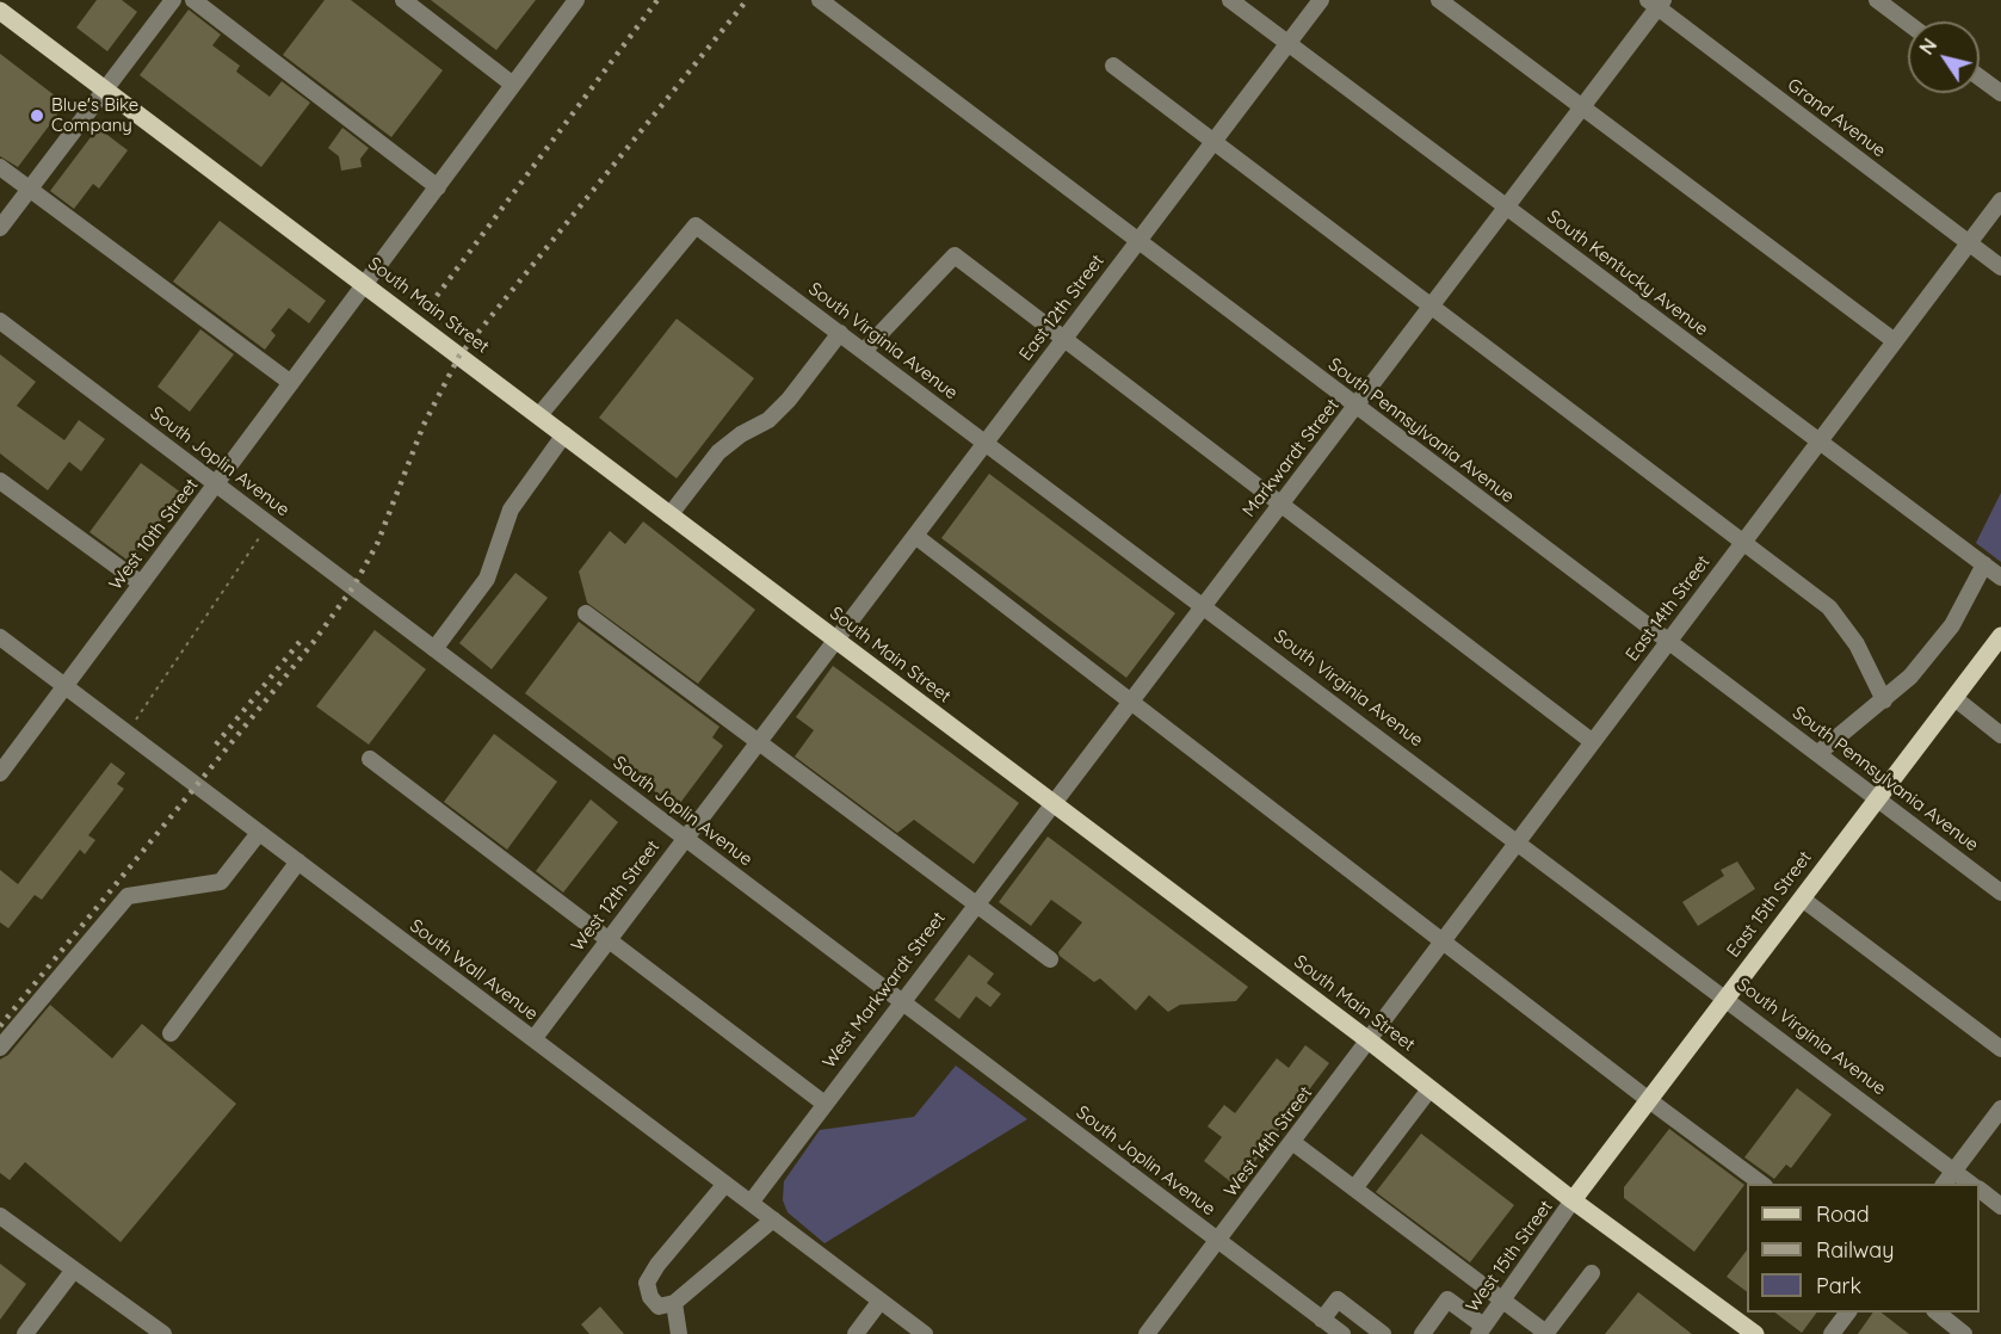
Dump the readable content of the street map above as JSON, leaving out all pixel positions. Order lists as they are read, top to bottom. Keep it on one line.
{"streets":{"main road":["South Main Street","East 15th Street"],"street":["Grand Avenue","South Kentucky Avenue","East 12th Street","South Virginia Avenue","South Pennsylvania Avenue","Markwardt Street","South Joplin Avenue","West 10th Street","East 14th Street","West 12th Street","South Wall Avenue","West Markwardt Street","West 14th Street","West 15th Street"]},"crossings":[["Grand Avenue","Markwardt Street"],["Grand Avenue","East 14th Street"],["South Kentucky Avenue","East 12th Street"],["South Kentucky Avenue","Markwardt Street"],["South Kentucky Avenue","East 14th Street"],["South Main Street","East 12th Street"],["South Main Street","South Virginia Avenue"],["South Main Street","Markwardt Street"],["South Main Street","West 10th Street"],["South Main Street","East 14th Street"],["South Main Street","West 12th Street"],["South Main Street","East 15th Street"],["South Main Street","West Markwardt Street"],["South Main Street","West 14th Street"],["South Main Street","West 15th Street"],["East 12th Street","South Virginia Avenue"],["East 12th Street","South Pennsylvania Avenue"],["East 12th Street","West 12th Street"],["South Virginia Avenue","Markwardt Street"],["South Virginia Avenue","East 14th Street"],["South Virginia Avenue","East 15th Street"],["South Pennsylvania Avenue","Markwardt Street"],["South Pennsylvania Avenue","East 14th Street"],["South Pennsylvania Avenue","East 15th Street"],["Markwardt Street","West Markwardt Street"],["South Joplin Avenue","West 10th Street"],["South Joplin Avenue","West 12th Street"],["South Joplin Avenue","West Markwardt Street"],["South Joplin Avenue","West 14th Street"],["West 10th Street","South Wall Avenue"],["East 14th Street","West 14th Street"],["West 12th Street","South Wall Avenue"],["East 15th Street","West 15th Street"],["South Wall Avenue","West Markwardt Street"]],"places":["Blue's Bike Company"],"legend":["Road","Railway","Park"],"north":"top left"}
